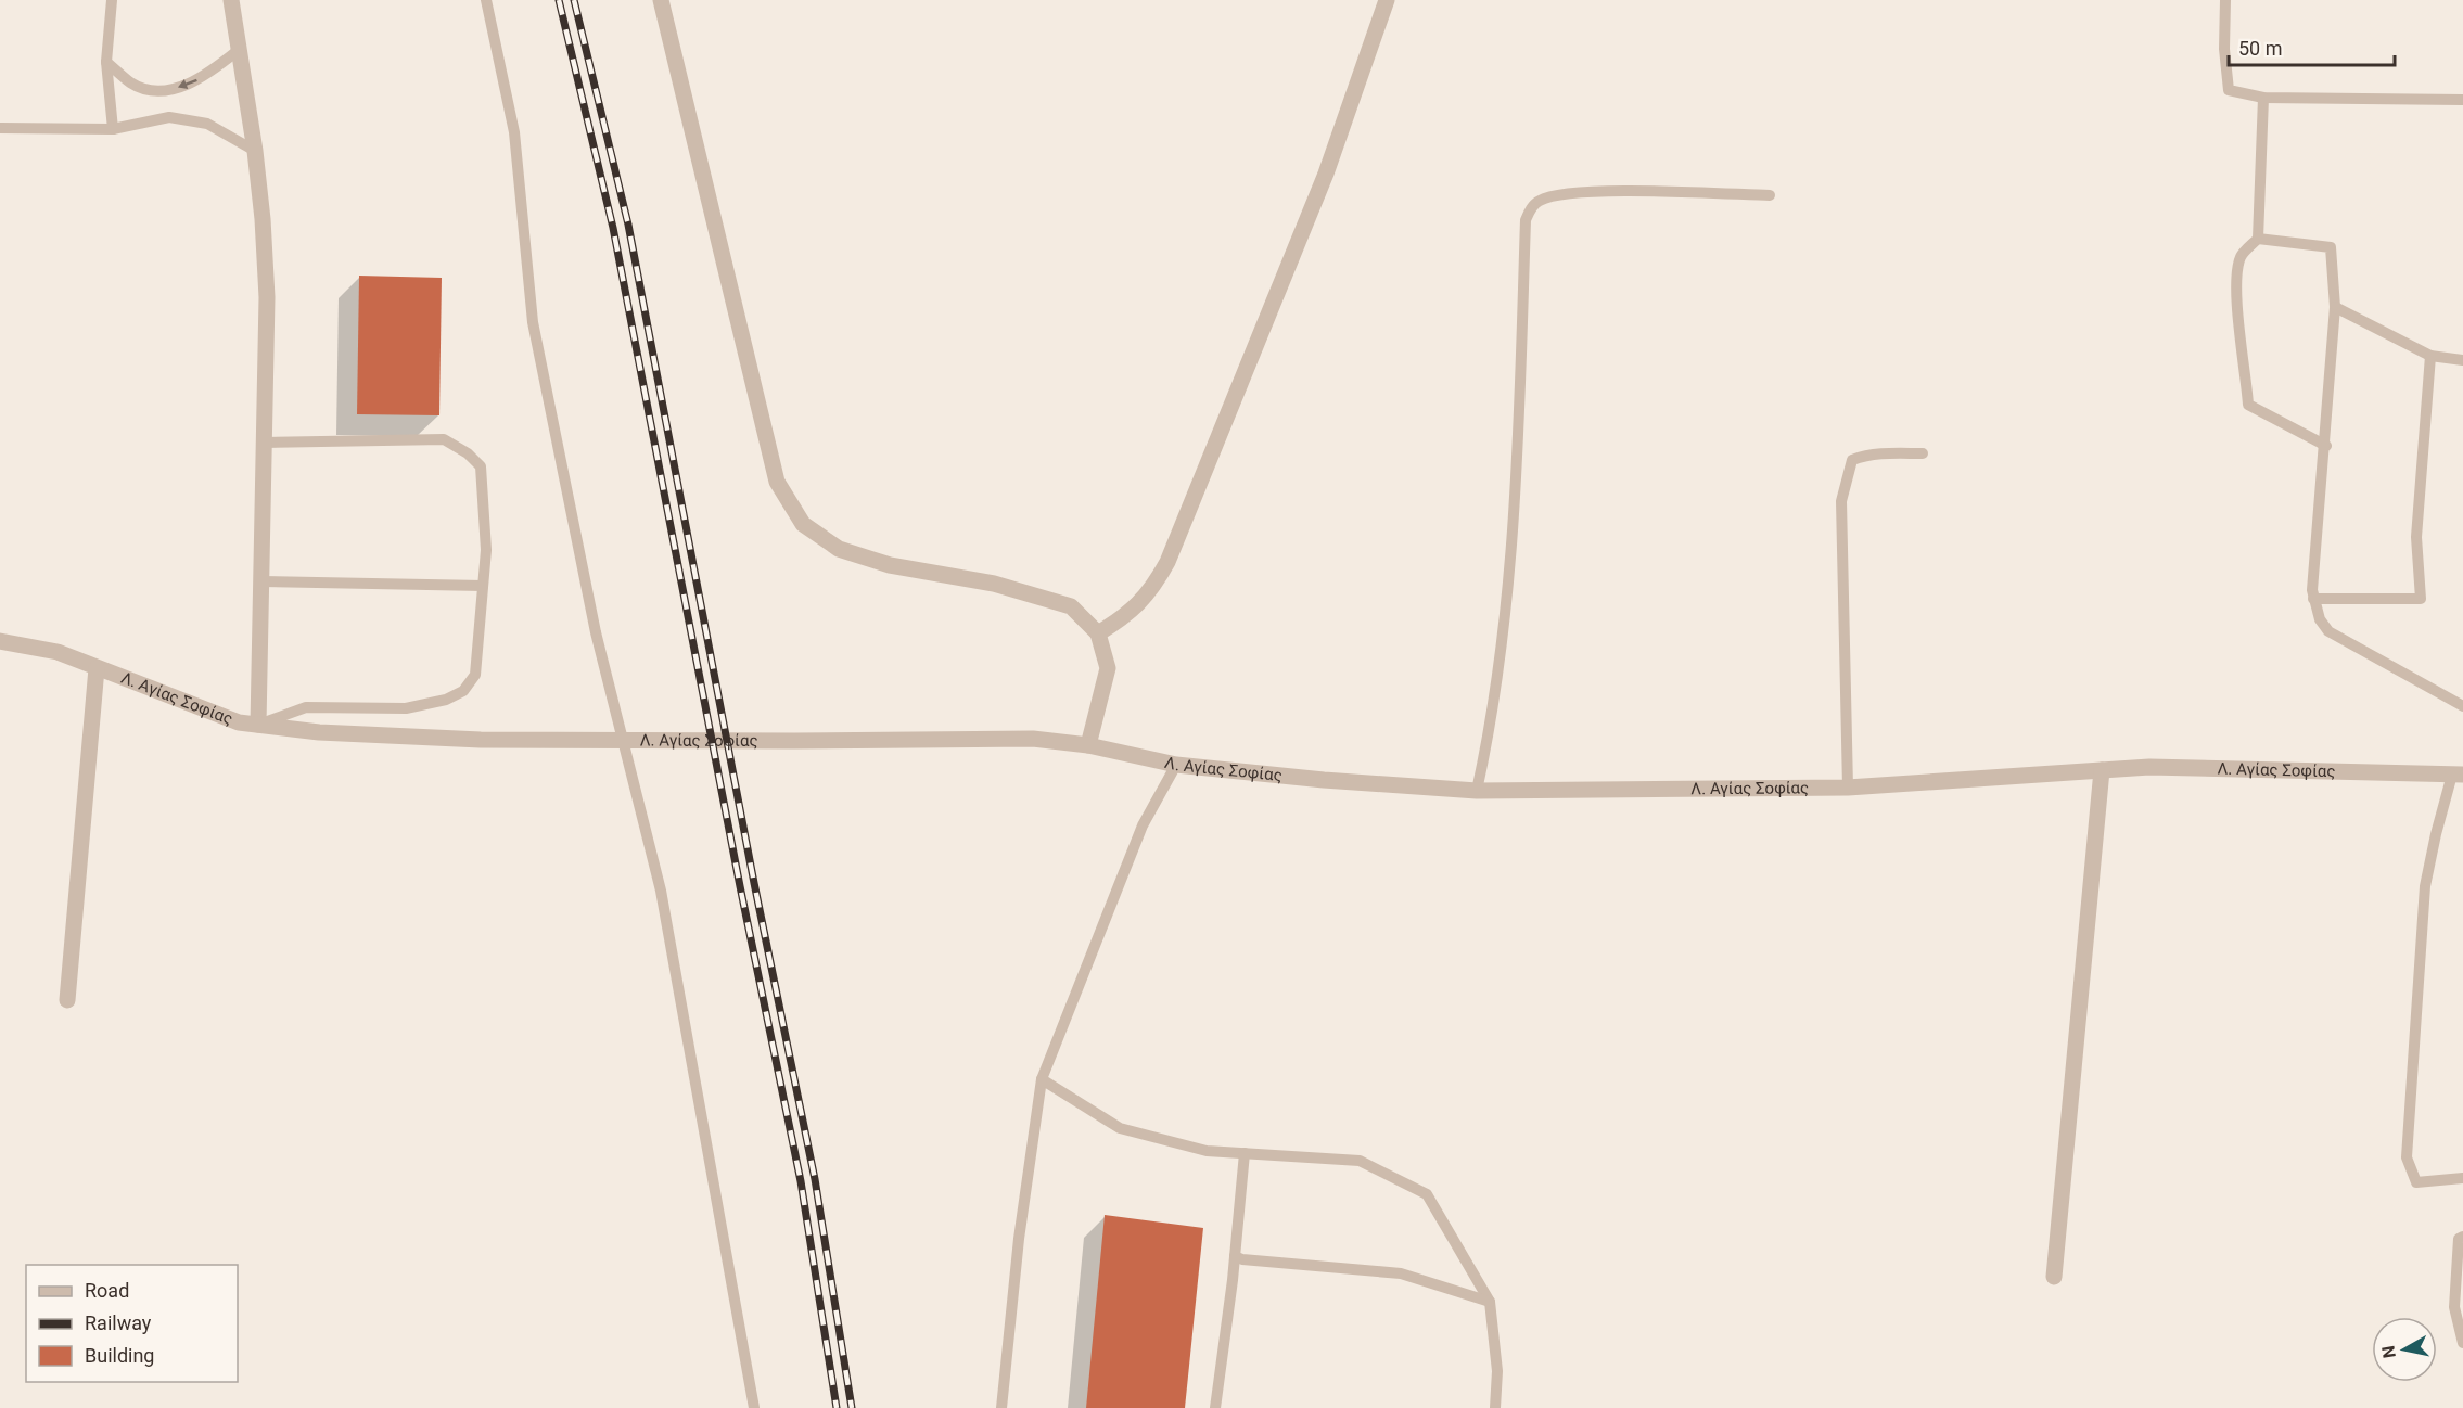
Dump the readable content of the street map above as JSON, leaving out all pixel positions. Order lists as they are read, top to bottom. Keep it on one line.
{"streets":{"street":["Λ. Αγίας Σοφίας"]},"legend":["Road","Railway","Building"],"scale_bar":"50 m","north":"left"}
